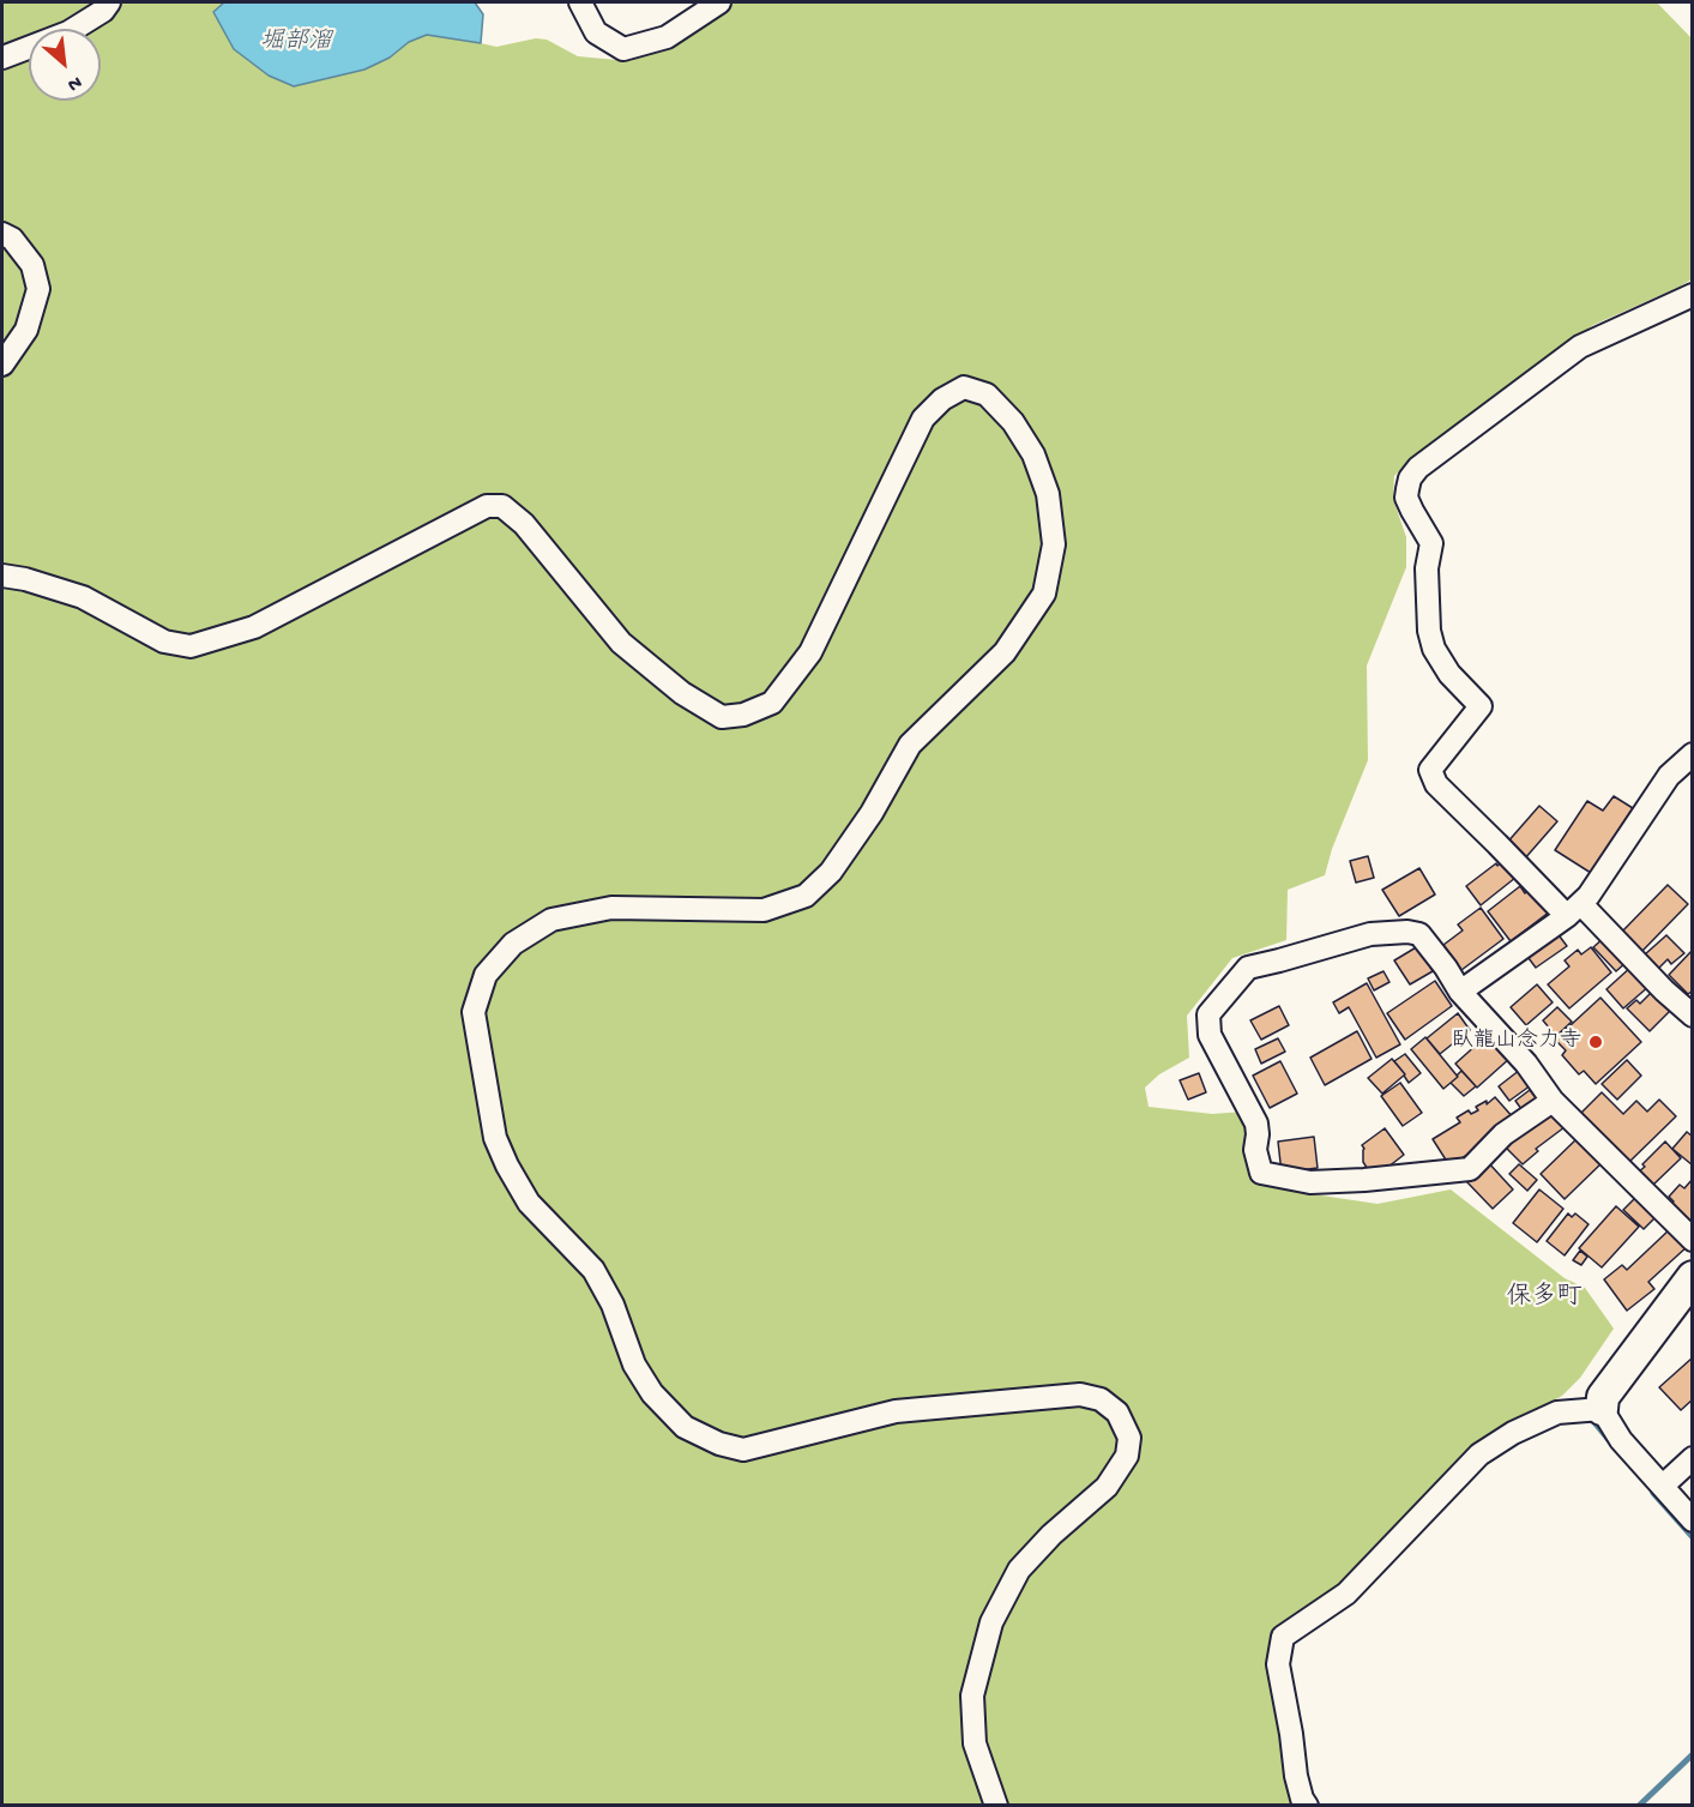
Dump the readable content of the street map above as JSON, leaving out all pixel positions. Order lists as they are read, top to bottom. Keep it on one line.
{"districts":["保多町"],"water":["堀部溜"],"places":["臥龍山念力寺"],"north":"bottom right"}
